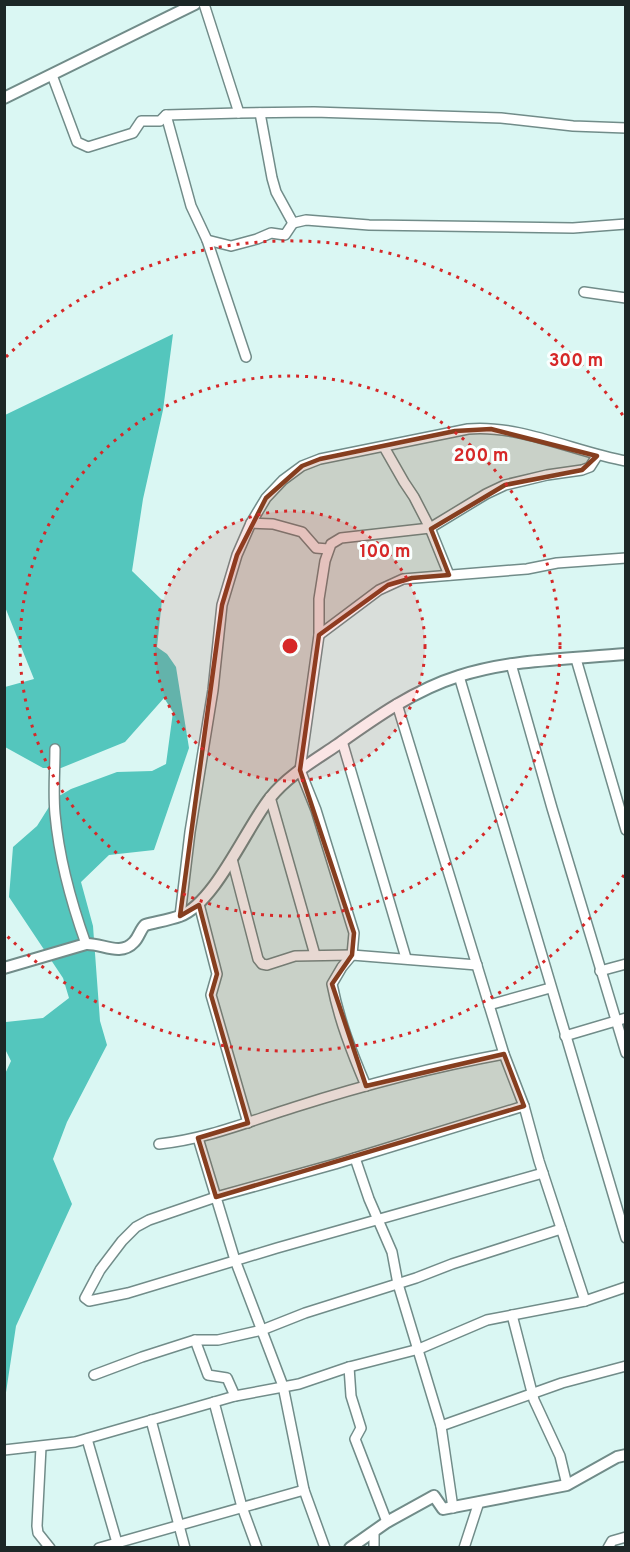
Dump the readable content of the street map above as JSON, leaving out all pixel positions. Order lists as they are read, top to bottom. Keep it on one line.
{"rings":["300 m","200 m","100 m"]}
